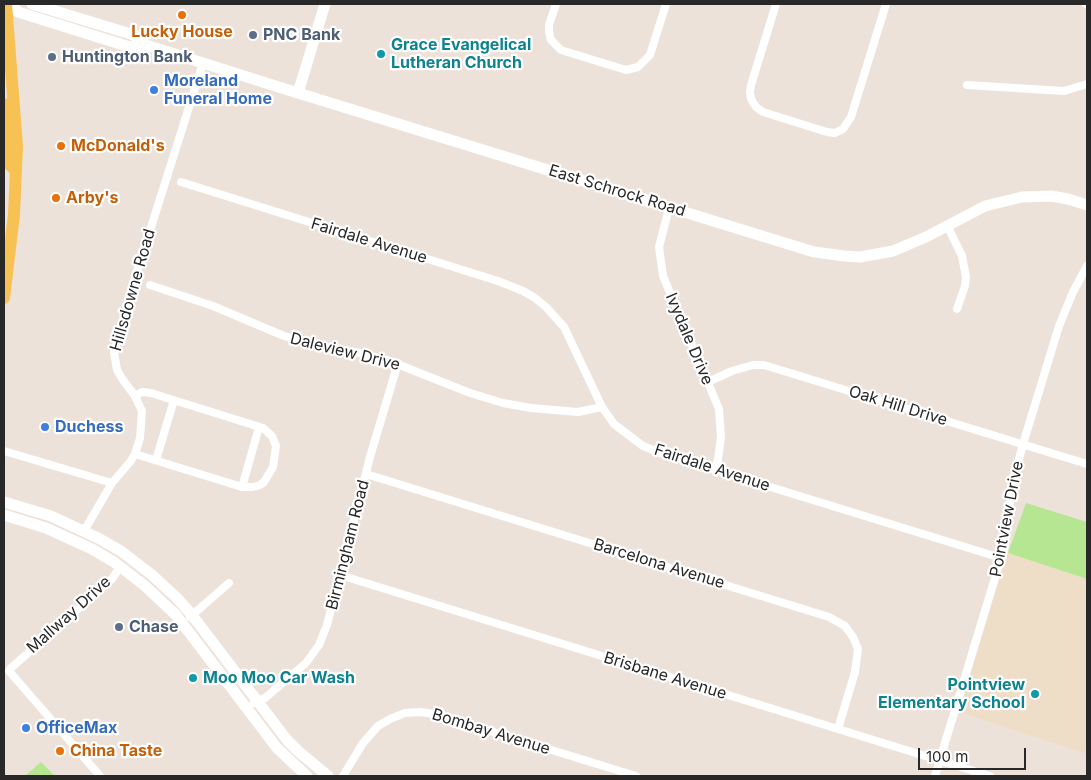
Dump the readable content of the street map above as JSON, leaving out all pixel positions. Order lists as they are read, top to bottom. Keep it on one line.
{"streets":{"street":["East Schrock Road","Fairdale Avenue","Hillsdowne Road","Ivydale Drive","Daleview Drive","Oak Hill Drive","Pointview Drive","Birmingham Road","Barcelona Avenue","Mallway Drive","Brisbane Avenue","Bombay Avenue"]},"crossings":[["East Schrock Road","Hillsdowne Road"],["East Schrock Road","Ivydale Drive"],["Fairdale Avenue","Ivydale Drive"],["Fairdale Avenue","Daleview Drive"],["Fairdale Avenue","Pointview Drive"],["Ivydale Drive","Oak Hill Drive"],["Daleview Drive","Birmingham Road"],["Oak Hill Drive","Pointview Drive"],["Pointview Drive","Brisbane Avenue"],["Birmingham Road","Barcelona Avenue"],["Birmingham Road","Brisbane Avenue"],["Barcelona Avenue","Brisbane Avenue"]],"places":["Lucky House","PNC Bank","Grace Evangelical Lutheran Church","Huntington Bank","Moreland Funeral Home","McDonald's","Arby's","Duchess","Chase","Moo Moo Car Wash","Pointview Elementary School","OfficeMax","China Taste"],"scale_bar":"100 m"}
